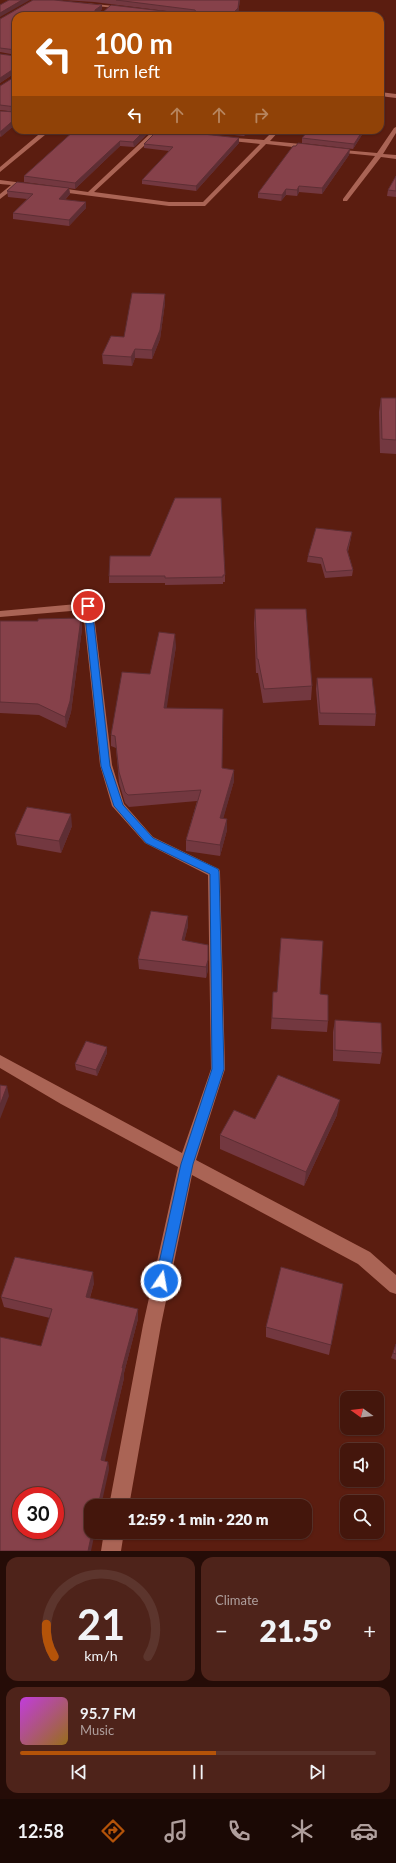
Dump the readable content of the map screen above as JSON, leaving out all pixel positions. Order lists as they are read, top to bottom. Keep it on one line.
{"north":"left","page":{"turn":["100 m","Turn left"],"limit":"30","trip":"12:59 · 1 min · 220 m","tile":"Climate","heat":["−","21.5°","+"],"song":["95.7 FM","Music"],"tabs":"12:58","gauge":["21","km/h"]}}
